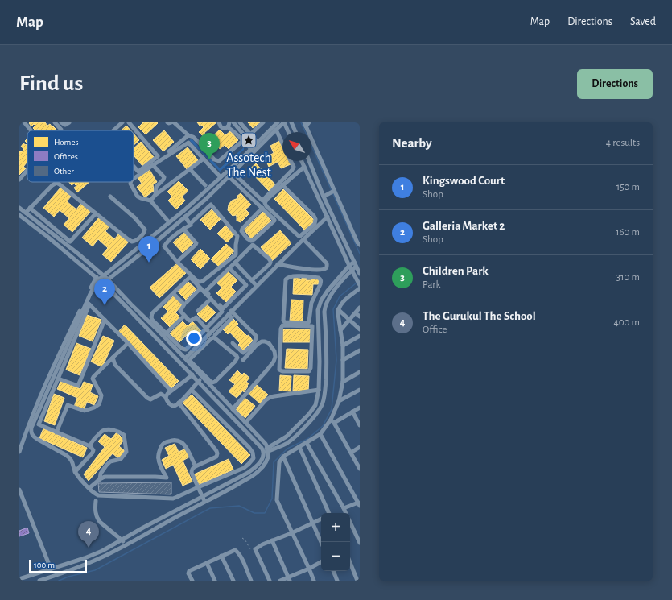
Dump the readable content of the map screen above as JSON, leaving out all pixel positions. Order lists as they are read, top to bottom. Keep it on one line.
{"places":{"place":["Assotech The Nest"]},"legend":["Homes","Offices","Other"],"scale_bar":"100 m","north":"top left","page":{"header":"Map","nav":["Map","Directions","Saved"],"buttons":"Directions","title":"Find us","heading":["Nearby","4 results"],"pins":["3","1","2","4"],"list":[{"mark":"1","name":"Kingswood Court","note":"Shop","value":"150 m"},{"mark":"2","name":"Galleria Market 2","note":"Shop","value":"160 m"},{"mark":"3","name":"Children Park","note":"Park","value":"310 m"},{"mark":"4","name":"The Gurukul The School","note":"Office","value":"400 m"}],"map_buttons":["+","−"],"scale":"100 m"}}
